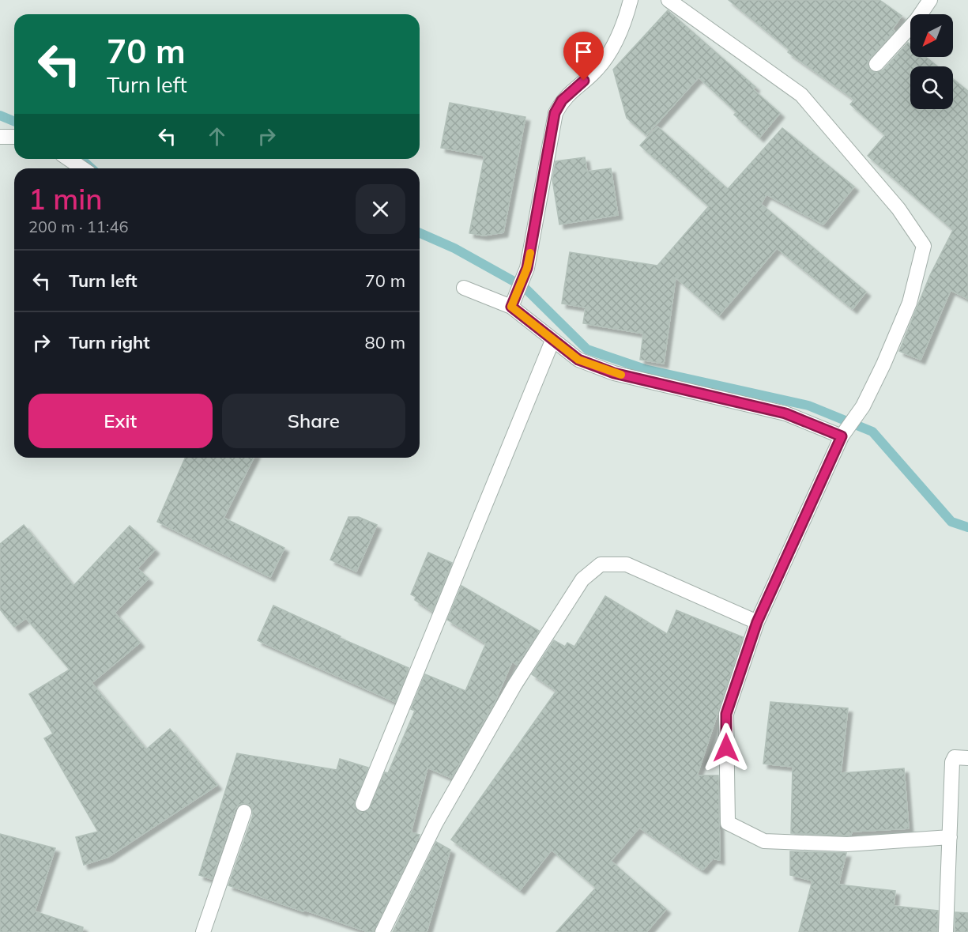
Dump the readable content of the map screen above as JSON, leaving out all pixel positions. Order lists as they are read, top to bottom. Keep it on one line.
{"north":"bottom left","page":{"turn":["70 m","Turn left"],"heading":["1 min","200 m · 11:46"],"list":[{"name":"Turn left","value":"70 m"},{"name":"Turn right","value":"80 m"}],"buttons":["Exit","Share"]}}
